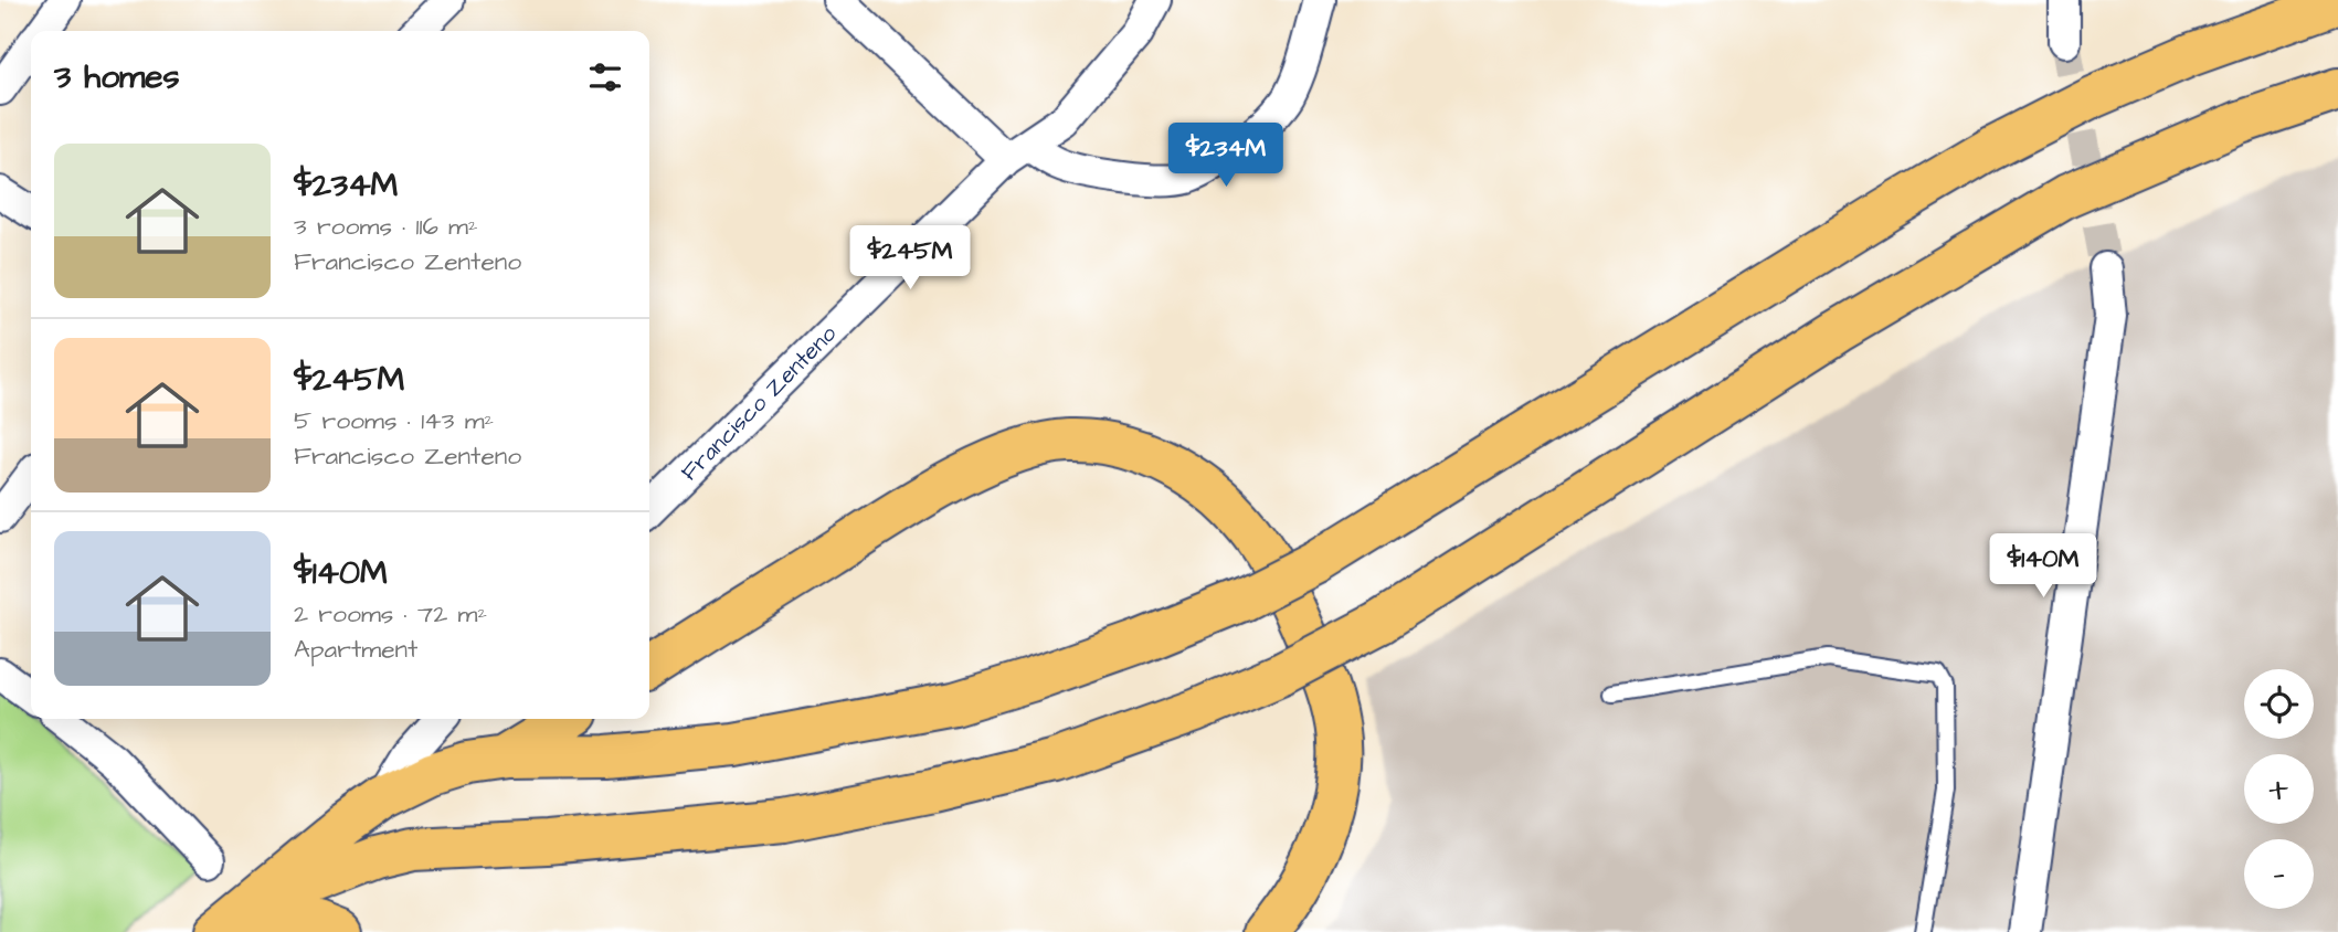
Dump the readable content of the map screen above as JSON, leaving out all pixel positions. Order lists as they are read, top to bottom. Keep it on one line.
{"streets":{"street":["Francisco Zenteno"]},"page":{"heading":"3 homes","price":["$234M","$245M","$140M"],"list":[{"name":"$234M","note":"3 rooms · 116 m² · Francisco Zenteno"},{"name":"$245M","note":"5 rooms · 143 m² · Francisco Zenteno"},{"name":"$140M","note":"2 rooms · 72 m² · Apartment"}],"map_buttons":["+","−"]}}
